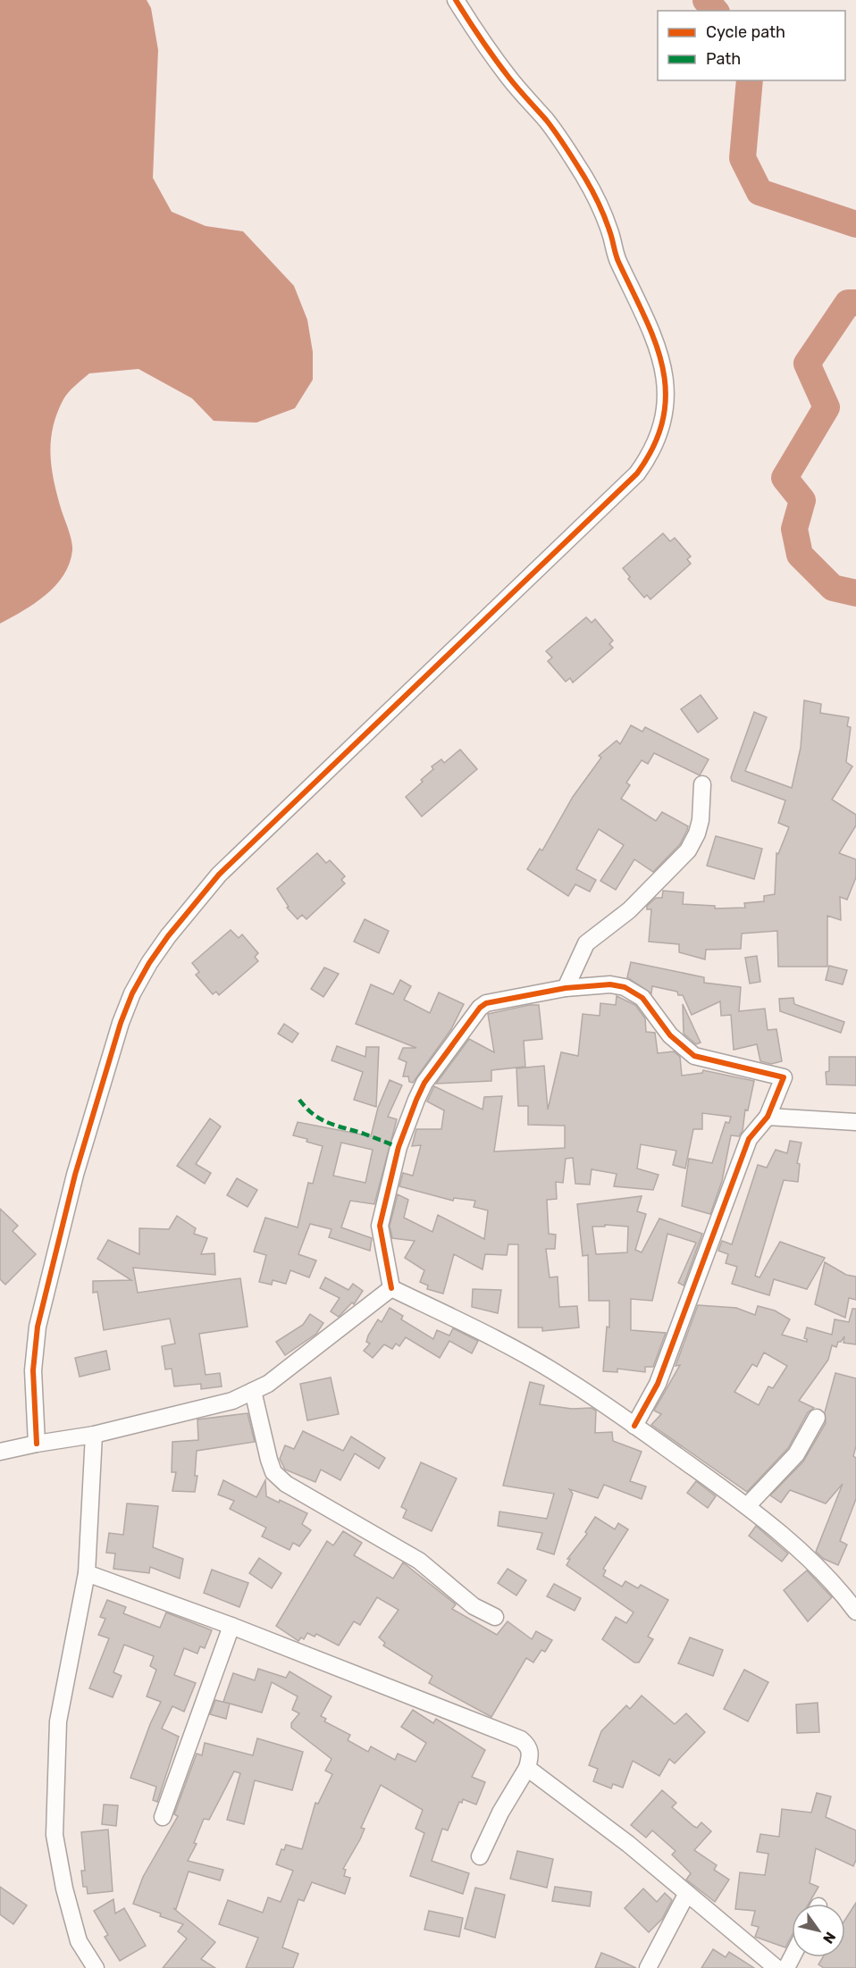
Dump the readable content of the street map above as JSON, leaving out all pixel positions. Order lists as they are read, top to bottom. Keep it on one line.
{"legend":["Cycle path","Path"],"north":"bottom right"}
